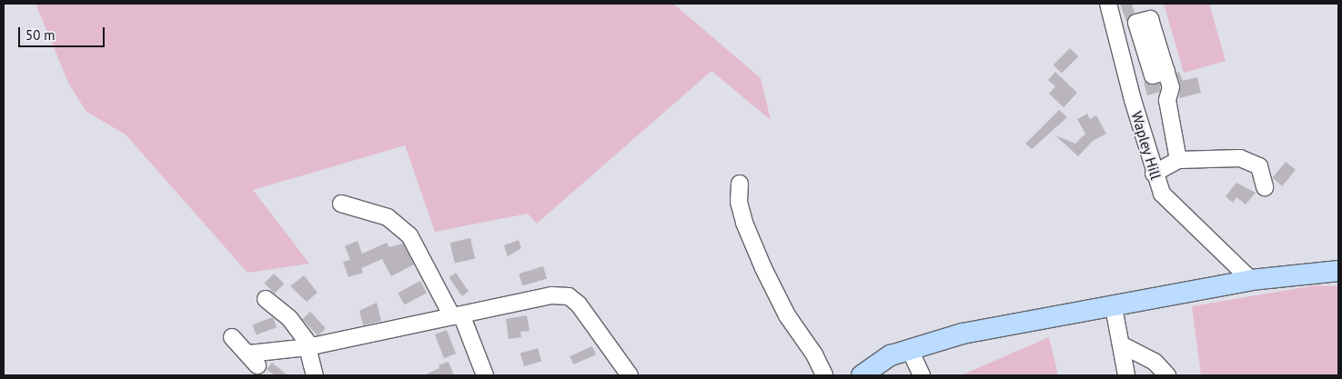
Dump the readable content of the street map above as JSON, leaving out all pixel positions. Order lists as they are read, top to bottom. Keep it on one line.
{"streets":{"street":["Wapley Hill"]},"scale_bar":"50 m"}
